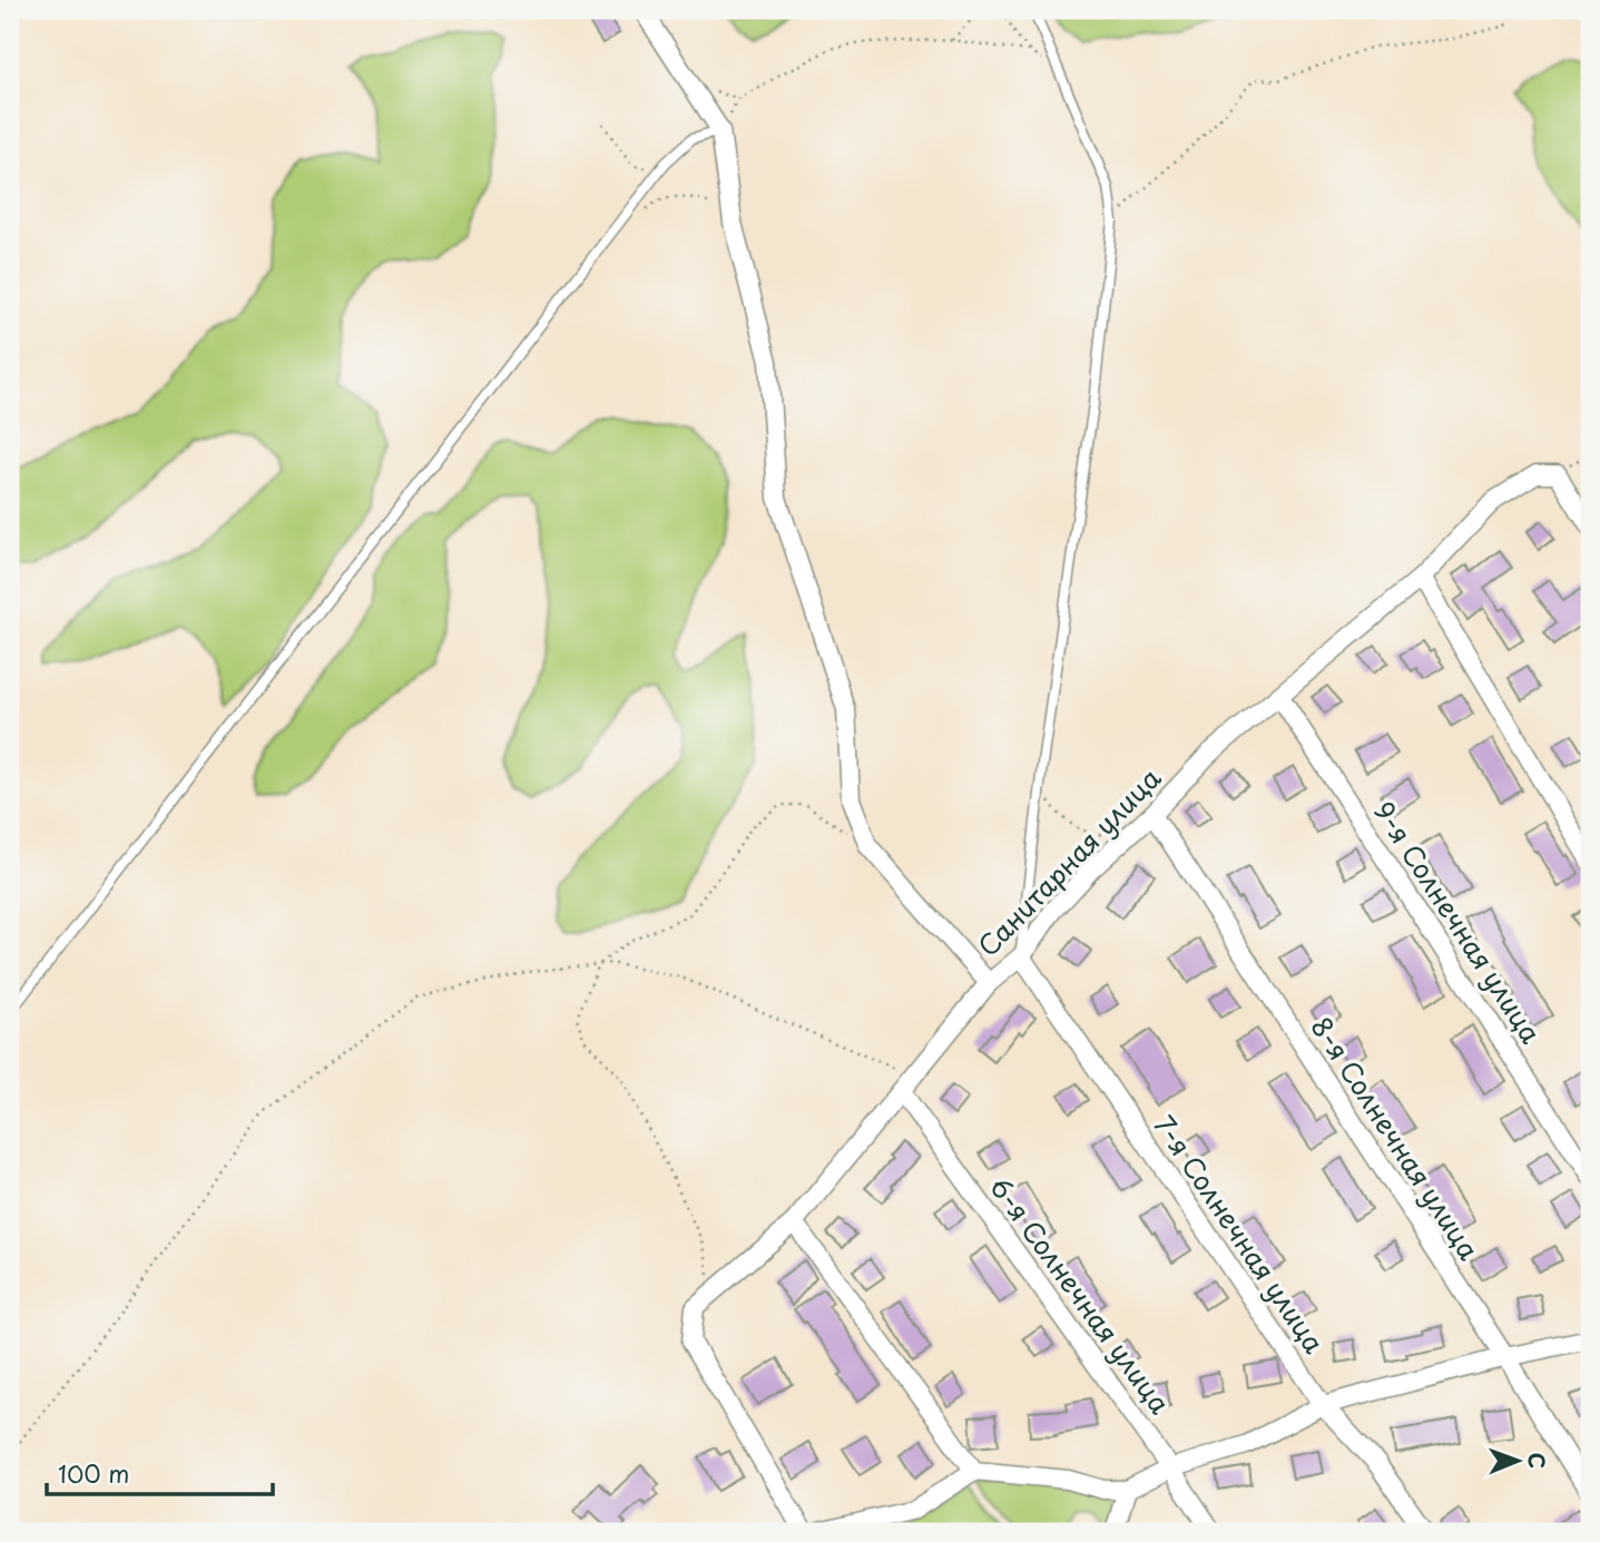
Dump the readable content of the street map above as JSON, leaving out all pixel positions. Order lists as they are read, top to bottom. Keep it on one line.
{"streets":{"street":["Санитарная улица","9-я Солнечная улица","8-я Солнечная улица","7-я Солнечная улица","6-я Солнечная улица"]},"crossings":[["Санитарная улица","9-я Солнечная улица"],["Санитарная улица","8-я Солнечная улица"],["Санитарная улица","7-я Солнечная улица"],["Санитарная улица","6-я Солнечная улица"]],"scale_bar":"100 m","north":"right"}
